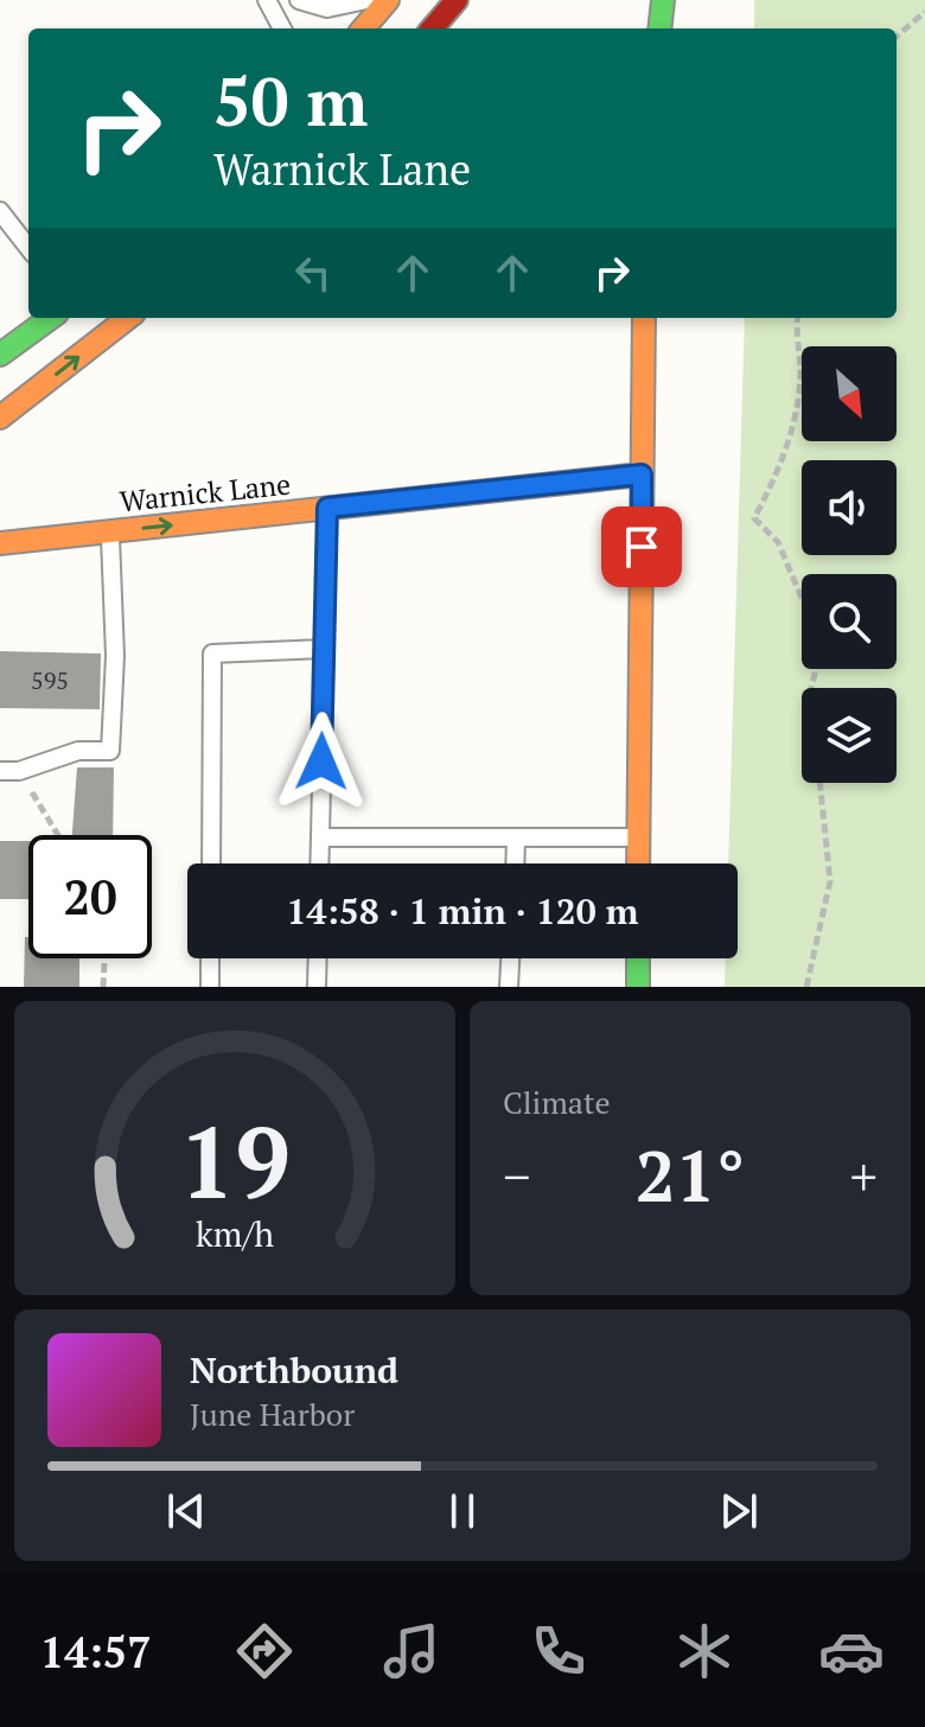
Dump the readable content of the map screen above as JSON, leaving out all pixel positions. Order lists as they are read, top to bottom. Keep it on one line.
{"streets":{"main road":["Warnick Lane"]},"house_numbers":["595"],"north":"bottom right","page":{"turn":["50 m","Warnick Lane"],"limit":"20","trip":"14:58 · 1 min · 120 m","tile":"Climate","heat":["−","21°","+"],"song":["Northbound","June Harbor"],"tabs":"14:57","gauge":["19","km/h"]}}
